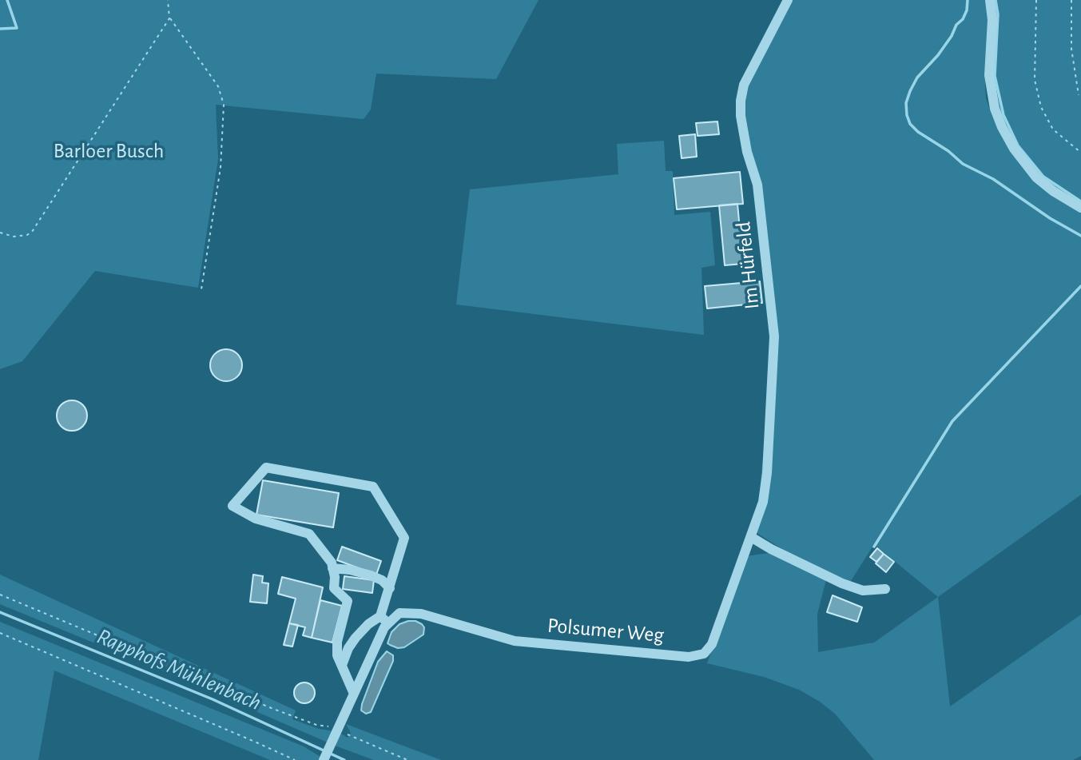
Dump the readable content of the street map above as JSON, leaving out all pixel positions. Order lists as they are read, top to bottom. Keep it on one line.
{"streets":{"street":["Im Hürfeld","Polsumer Weg"]},"crossings":[["Im Hürfeld","Polsumer Weg"]],"water":["Rapphofs Mühlenbach"],"parks":["Barloer Busch"]}
